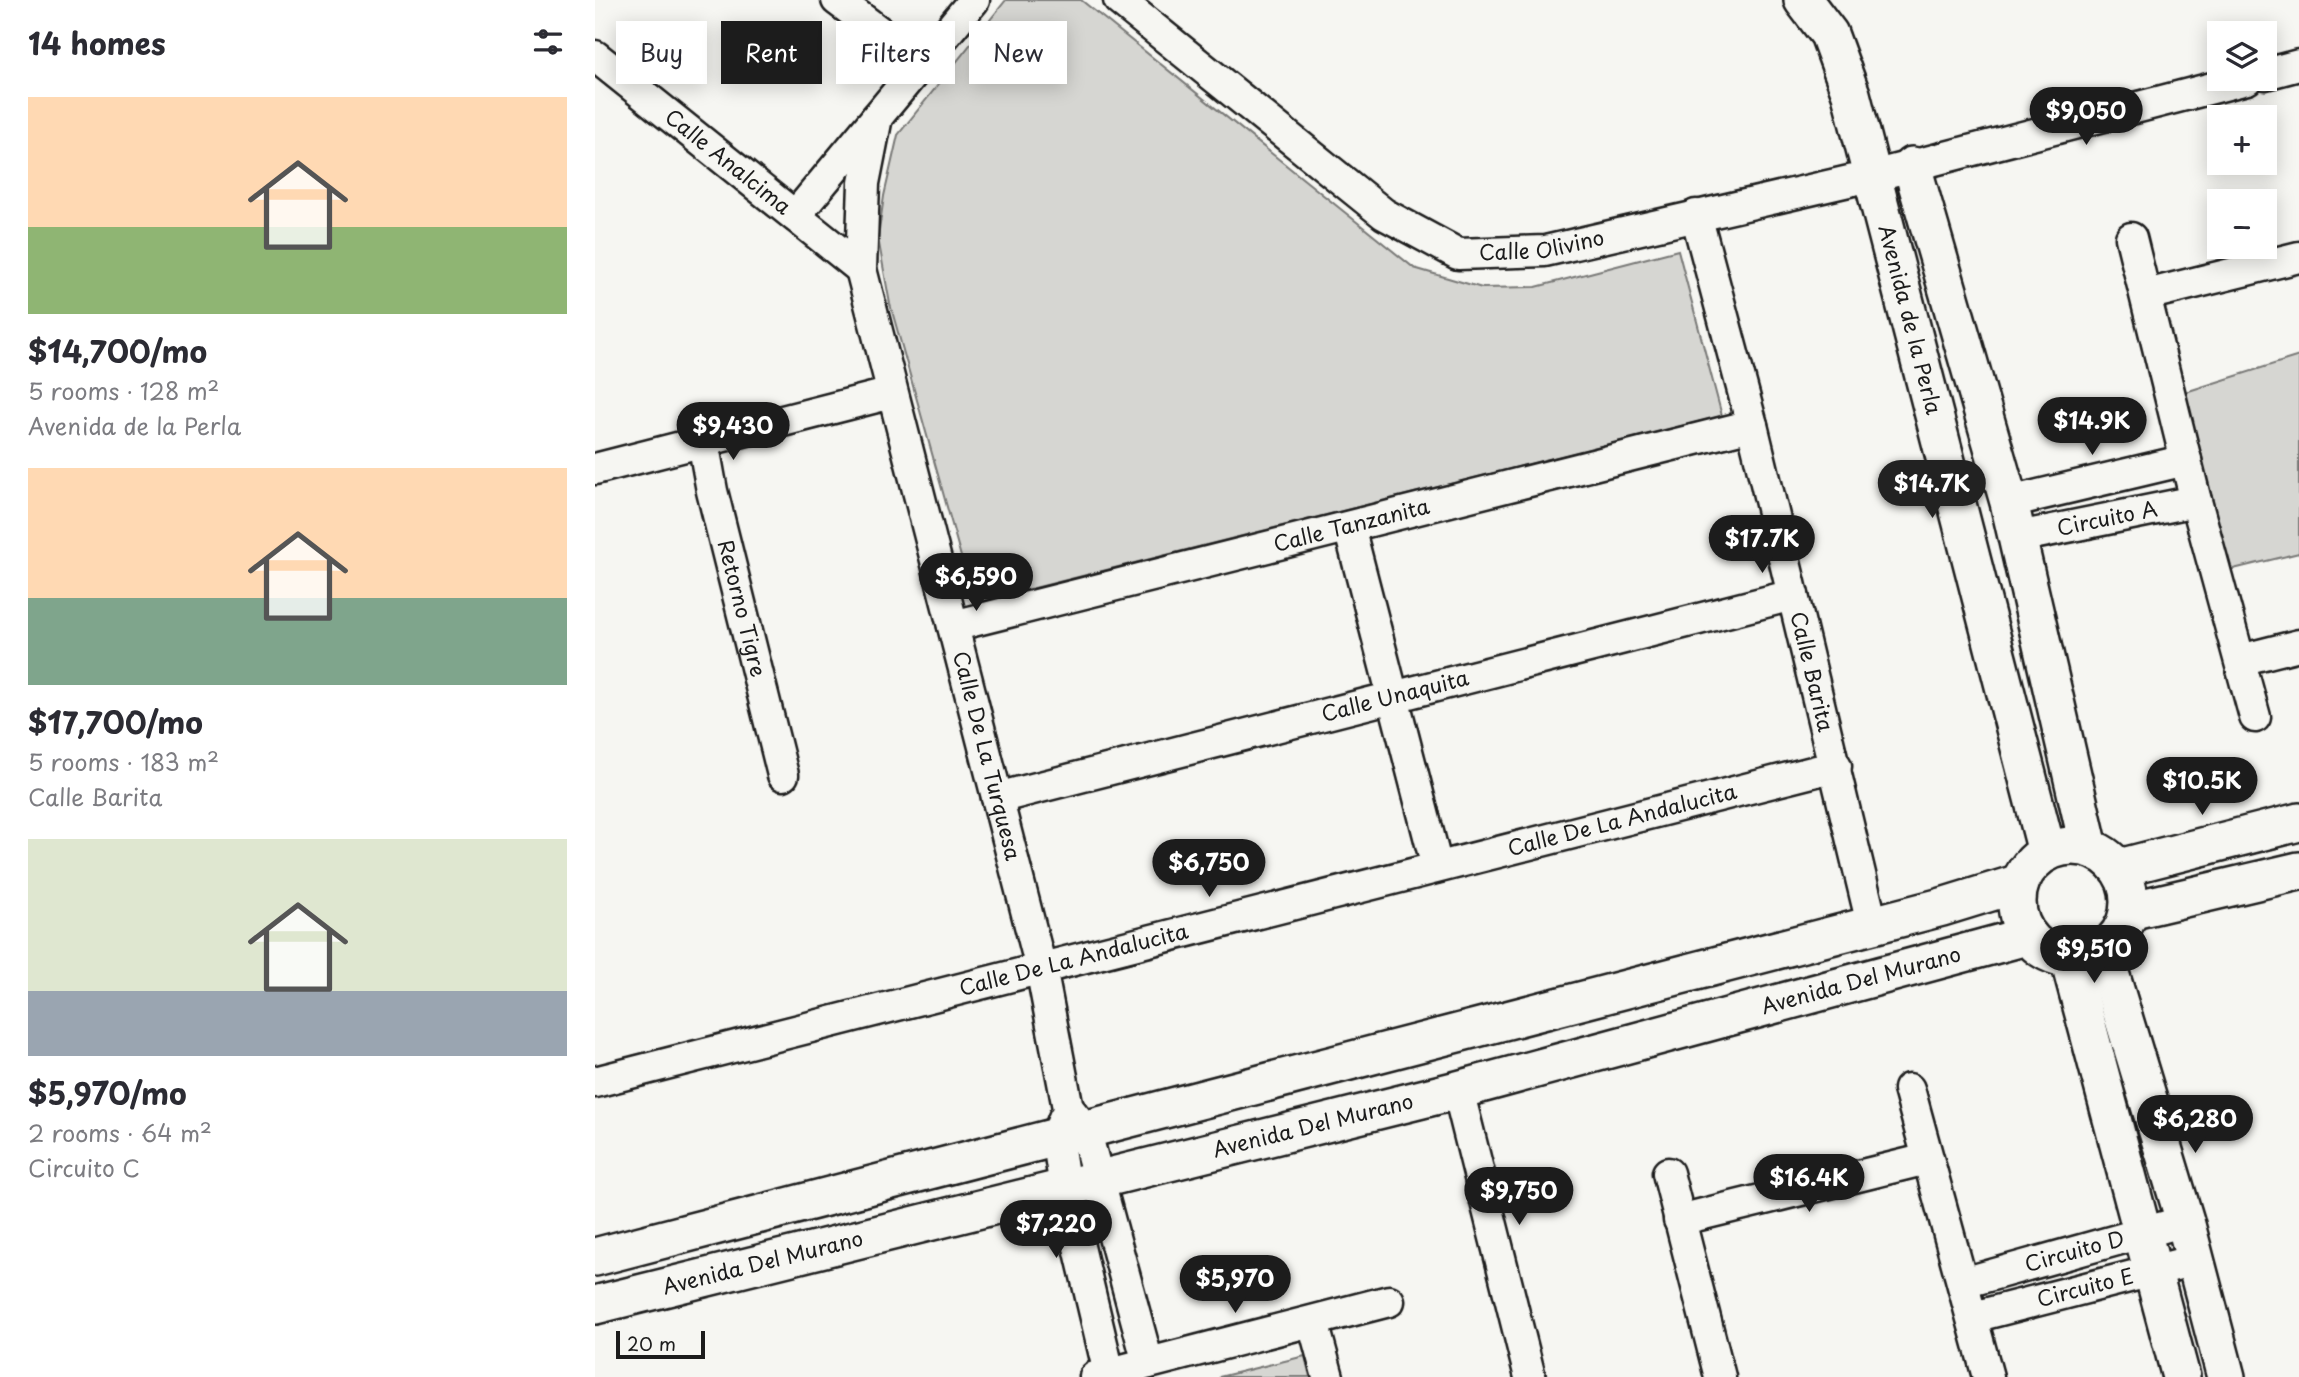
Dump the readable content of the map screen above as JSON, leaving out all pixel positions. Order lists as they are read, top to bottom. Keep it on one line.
{"streets":{"street":["Calle Analcima","Calle Olivino","Avenida de la Perla","Circuito A","Calle Tanzanita","Retorno Tigre","Calle Barita","Calle Unaquita","Calle De La Turquesa","Calle De La Andalucita","Avenida Del Murano","Circuito D","Circuito E"]},"crossings":[["Calle Analcima","Calle De La Turquesa"],["Calle Olivino","Avenida de la Perla"],["Calle Olivino","Calle Barita"],["Avenida de la Perla","Circuito A"],["Avenida de la Perla","Avenida Del Murano"],["Calle Tanzanita","Calle Barita"],["Calle Tanzanita","Calle De La Turquesa"],["Calle Barita","Calle Unaquita"],["Calle Barita","Calle De La Andalucita"],["Calle Unaquita","Calle De La Turquesa"],["Calle De La Turquesa","Calle De La Andalucita"],["Calle De La Turquesa","Avenida Del Murano"]],"scale_bar":"20 m","page":{"heading":"14 homes","map_buttons":["+","−"],"chip":["Buy","Rent","Filters","New"],"list":[{"name":"$14,700/mo","note":"5 rooms · 128 m² · Avenida de la Perla"},{"name":"$17,700/mo","note":"5 rooms · 183 m² · Calle Barita"},{"name":"$5,970/mo","note":"2 rooms · 64 m² · Circuito C"}],"price":["$9,050","$14.9K","$9,430","$14.7K","$17.7K","$6,590","$10.5K","$6,750","$9,510","$6,280","$16.4K","$9,750","$7,220","$5,970"],"scale":"20 m"}}
